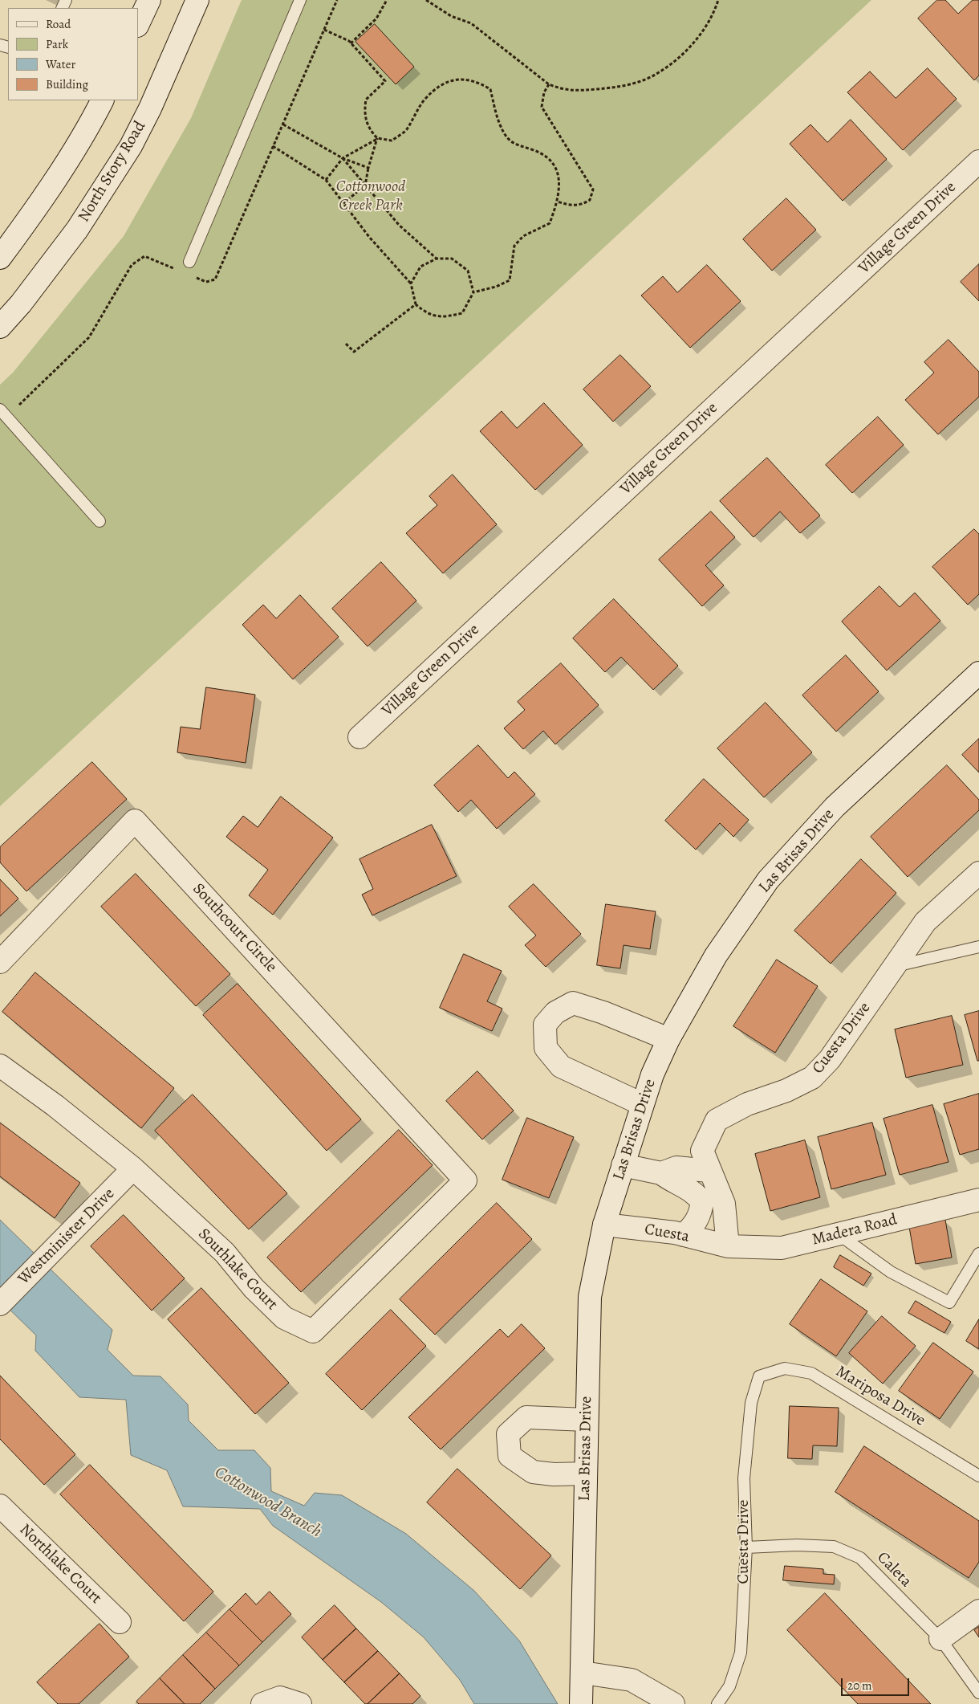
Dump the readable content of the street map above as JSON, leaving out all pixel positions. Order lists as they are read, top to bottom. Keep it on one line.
{"streets":{"street":["North Story Road","Village Green Drive","Las Brisas Drive","Southcourt Circle","Cuesta Drive","Madera Road","Cuesta","Westminister Drive","Southlake Court","Northlake Court"],"lane":["Mariposa Drive","Caleta"]},"crossings":[["Las Brisas Drive","Cuesta"],["Southcourt Circle","Southlake Court"],["Cuesta Drive","Madera Road"],["Cuesta Drive","Cuesta"],["Cuesta Drive","Mariposa Drive"],["Cuesta Drive","Caleta"],["Madera Road","Cuesta"],["Westminister Drive","Southlake Court"]],"water":["Cottonwood Branch"],"parks":["Cottonwood Creek Park"],"legend":["Road","Park","Water","Building"],"scale_bar":"20 m"}
